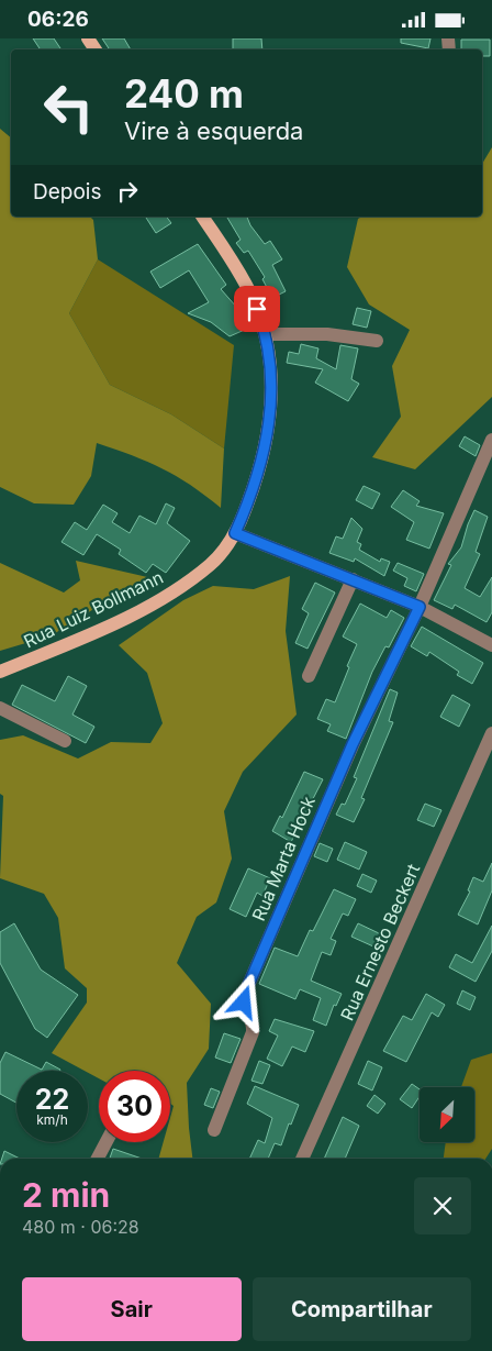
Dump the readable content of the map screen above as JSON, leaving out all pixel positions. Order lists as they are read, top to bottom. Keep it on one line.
{"streets":{"main road":["Rua Luiz Bollmann"],"street":["Rua Marta Hock","Rua Ernesto Beckert"]},"north":"bottom left","page":{"status":"06:26","turn":["240 m","Vire à esquerda"],"then":"Depois","speed":"22 km/h","limit":"30","heading":["2 min","480 m · 06:28"],"buttons":["Sair","Compartilhar"]}}
